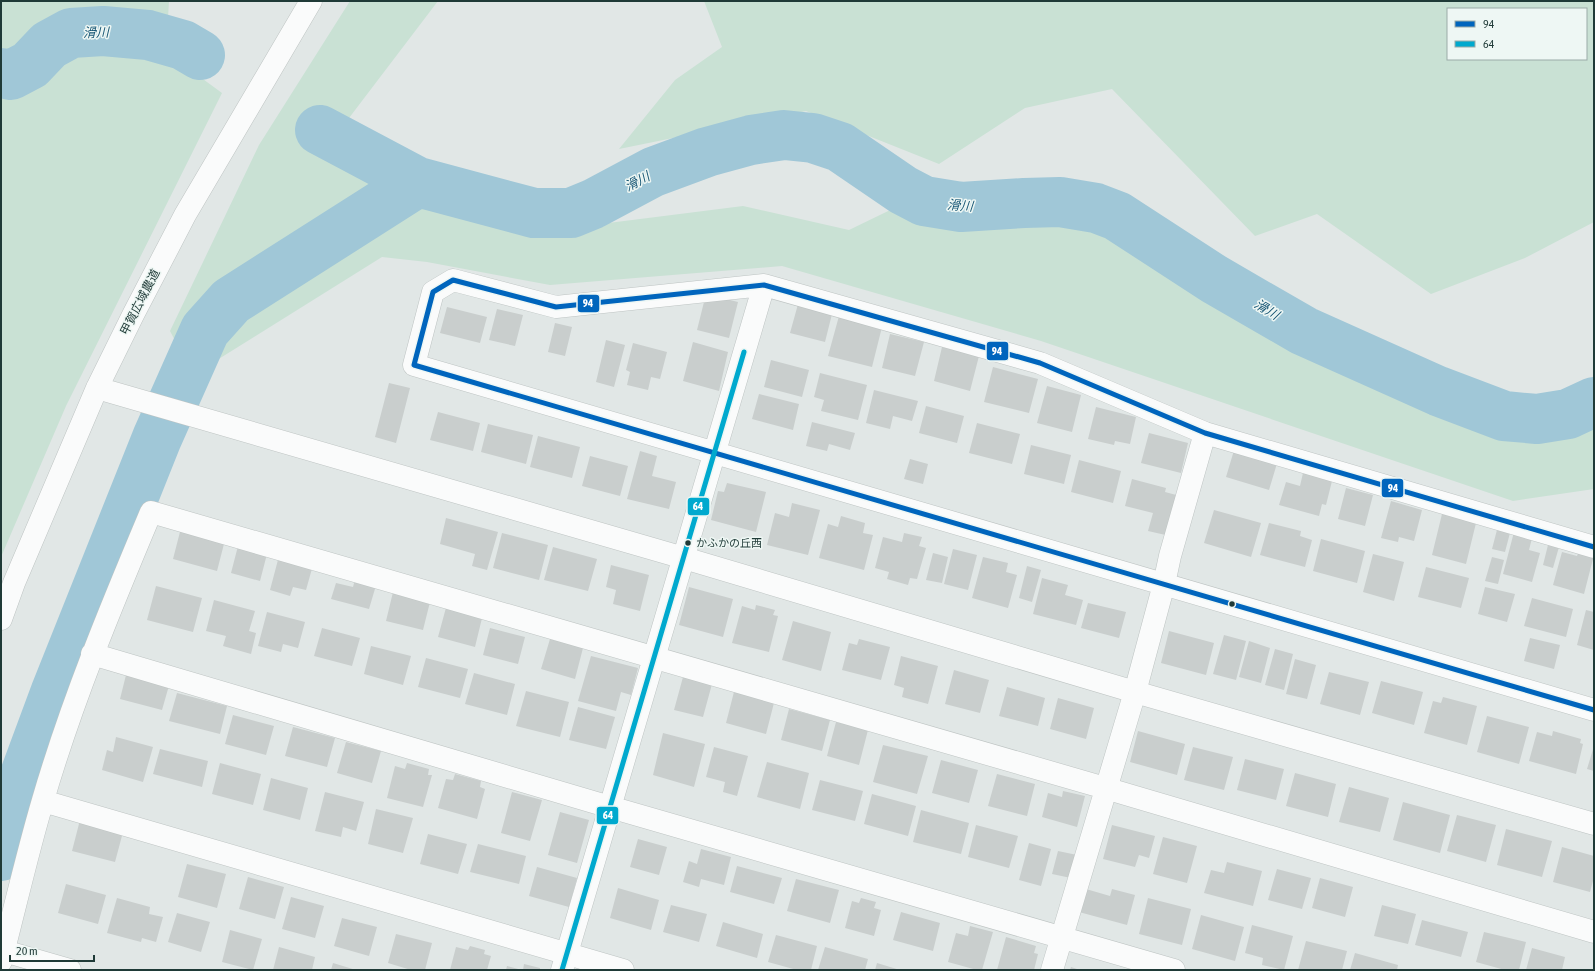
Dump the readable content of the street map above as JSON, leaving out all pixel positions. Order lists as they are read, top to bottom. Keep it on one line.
{"streets":{"street":["甲賀広域農道"]},"water":["滑川"],"places":["かふかの丘西"],"lines":["transit line 94","transit line 64"],"legend":["94","64"],"scale_bar":"20 m"}
